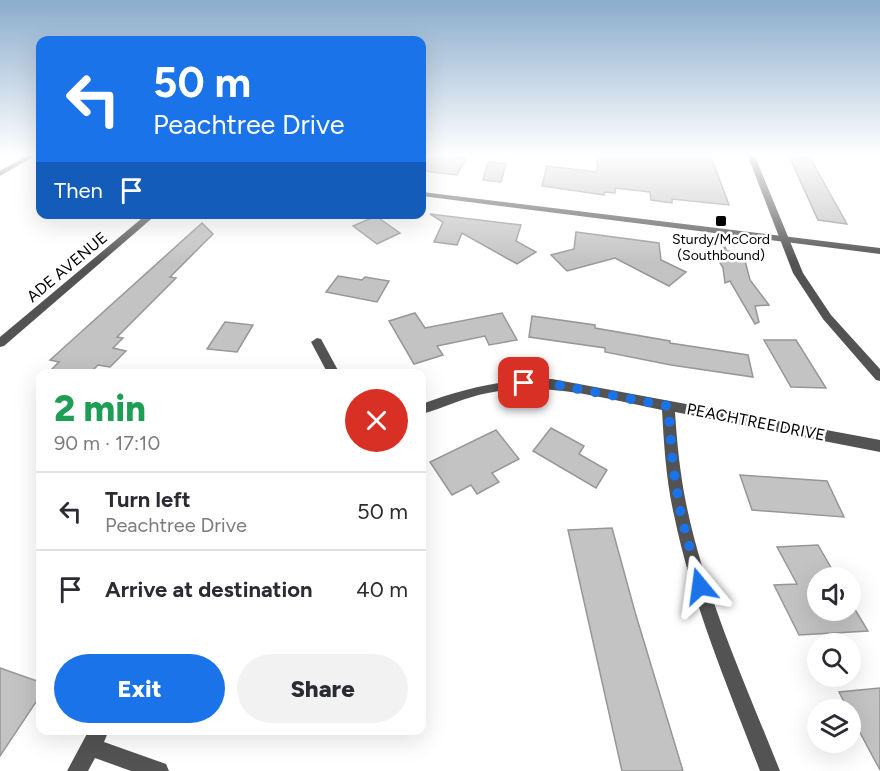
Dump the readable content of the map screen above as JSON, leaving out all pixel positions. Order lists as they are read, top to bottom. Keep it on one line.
{"streets":{"street":["ADE AVENUE","PEACHTREE DRIVE"]},"places":{"transit":["Sturdy/McCord (Southbound)"]},"page":{"turn":["50 m","Peachtree Drive"],"then":"Then","heading":["2 min","90 m · 17:10"],"list":[{"name":"Turn left","note":"Peachtree Drive","value":"50 m"},{"name":"Arrive at destination","value":"40 m"}],"buttons":["Exit","Share"]}}
